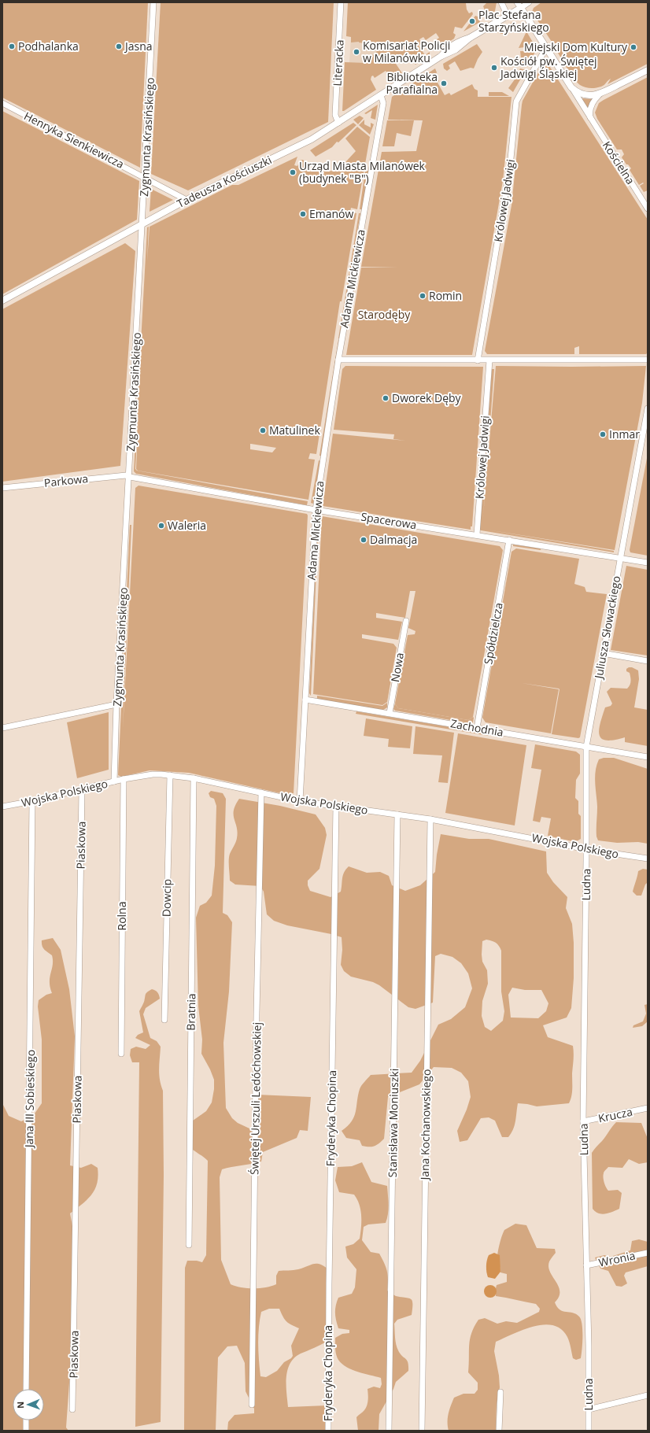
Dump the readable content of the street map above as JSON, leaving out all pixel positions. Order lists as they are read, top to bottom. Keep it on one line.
{"streets":{"street":["Literacka","Zygmunta Krasińskiego","Henryka Sienkiewicza","Kościelna","Tadeusza Kościuszki","Królowej Jadwigi","Adama Mickiewicza","Parkowa","Spacerowa","Juliusza Słowackiego","Spółdzielcza","Nowa","Zachodnia","Wojska Polskiego","Piaskowa","Ludna","Dowcip","Rolna","Bratnia","Jana III Sobieskiego","Świętej Urszuli Ledóchowskiej","Krucza","Fryderyka Chopina","Stanisława Moniuszki","Jana Kochanowskiego","Wronia"]},"crossings":[["Literacka","Tadeusza Kościuszki"],["Zygmunta Krasińskiego","Henryka Sienkiewicza"],["Zygmunta Krasińskiego","Tadeusza Kościuszki"],["Zygmunta Krasińskiego","Parkowa"],["Zygmunta Krasińskiego","Spacerowa"],["Zygmunta Krasińskiego","Wojska Polskiego"],["Henryka Sienkiewicza","Tadeusza Kościuszki"],["Kościelna","Tadeusza Kościuszki"],["Kościelna","Królowej Jadwigi"],["Tadeusza Kościuszki","Adama Mickiewicza"],["Królowej Jadwigi","Spacerowa"],["Adama Mickiewicza","Spacerowa"],["Adama Mickiewicza","Zachodnia"],["Adama Mickiewicza","Wojska Polskiego"],["Parkowa","Spacerowa"],["Spacerowa","Juliusza Słowackiego"],["Spacerowa","Spółdzielcza"],["Juliusza Słowackiego","Zachodnia"],["Juliusza Słowackiego","Wojska Polskiego"],["Juliusza Słowackiego","Ludna"],["Spółdzielcza","Zachodnia"],["Nowa","Zachodnia"],["Wojska Polskiego","Piaskowa"],["Wojska Polskiego","Ludna"],["Wojska Polskiego","Dowcip"],["Wojska Polskiego","Rolna"],["Wojska Polskiego","Bratnia"],["Wojska Polskiego","Jana III Sobieskiego"],["Wojska Polskiego","Świętej Urszuli Ledóchowskiej"],["Wojska Polskiego","Fryderyka Chopina"],["Wojska Polskiego","Stanisława Moniuszki"],["Wojska Polskiego","Jana Kochanowskiego"],["Ludna","Krucza"],["Ludna","Wronia"]],"parks":["Starodęby"],"places":["Plac Stefana Starzyńskiego","Podhalanka","Jasna","Miejski Dom Kultury","Komisariat Policji w Milanówku","Kościół pw. Świętej Jadwigi Śląskiej","Biblioteka Parafialna","Urząd Miasta Milanówek (budynek \"B\")","Emanów","Romin","Dworek Dęby","Matulinek","Inmar","Waleria","Dalmacja"],"north":"left"}
